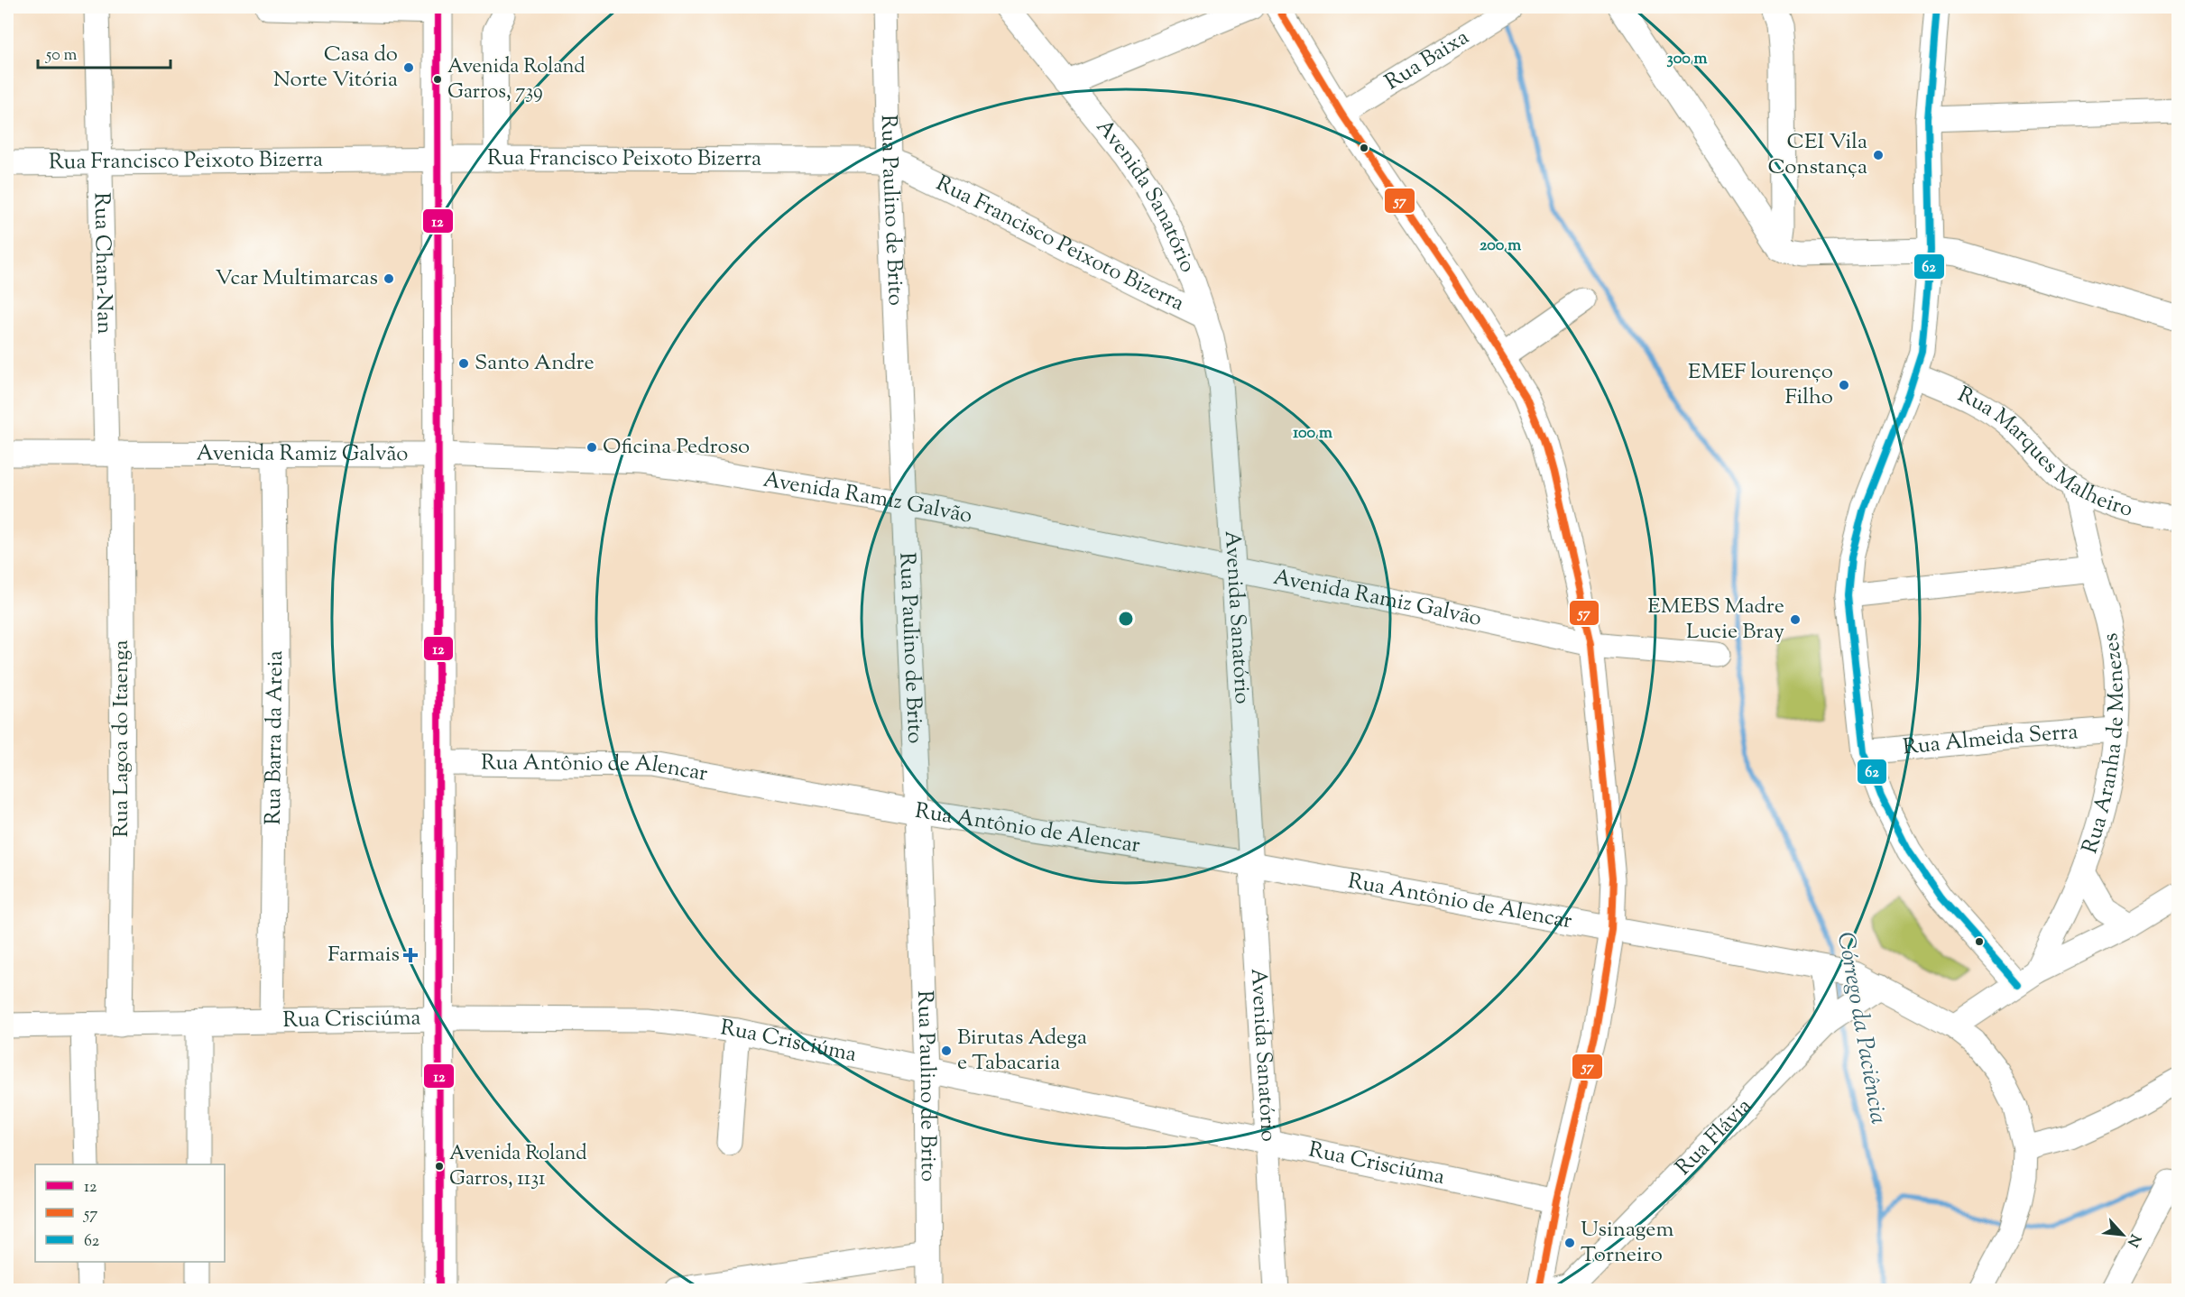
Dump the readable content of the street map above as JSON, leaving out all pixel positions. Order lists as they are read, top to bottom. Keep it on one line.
{"streets":{"street":["Rua Baixa","Rua Francisco Peixoto Bizerra","Avenida Sanatório","Rua Paulino de Brito","Rua Chan-Nan","Rua Marques Malheiro","Avenida Ramiz Galvão","Rua Barra da Areia","Rua Lagoa do Itaenga","Rua Almeida Serra","Rua Aranha de Menezes","Rua Antônio de Alencar","Rua Crisciúma","Rua Flávia"]},"crossings":[["Rua Francisco Peixoto Bizerra","Avenida Sanatório"],["Rua Francisco Peixoto Bizerra","Rua Paulino de Brito"],["Rua Francisco Peixoto Bizerra","Rua Chan-Nan"],["Avenida Sanatório","Avenida Ramiz Galvão"],["Avenida Sanatório","Rua Antônio de Alencar"],["Avenida Sanatório","Rua Crisciúma"],["Rua Paulino de Brito","Avenida Ramiz Galvão"],["Rua Paulino de Brito","Rua Antônio de Alencar"],["Rua Paulino de Brito","Rua Crisciúma"],["Rua Chan-Nan","Avenida Ramiz Galvão"],["Rua Chan-Nan","Rua Lagoa do Itaenga"],["Rua Marques Malheiro","Rua Aranha de Menezes"],["Avenida Ramiz Galvão","Rua Barra da Areia"],["Avenida Ramiz Galvão","Rua Lagoa do Itaenga"],["Rua Barra da Areia","Rua Crisciúma"],["Rua Lagoa do Itaenga","Rua Crisciúma"],["Rua Almeida Serra","Rua Aranha de Menezes"],["Rua Antônio de Alencar","Rua Flávia"]],"water":["Córrego da Paciência"],"places":{"other":["Casa do Norte Vitória","Avenida Roland Garros, 739","CEI Vila Constança","Vcar Multimarcas","Santo Andre","EMEF lourenço Filho","Oficina Pedroso","EMEBS Madre Lucie Bray","Birutas Adega e Tabacaria","Avenida Roland Garros, 1131","Usinagem Torneiro"],"health":["Farmais"]},"lines":["transit line 12","transit line 57","transit line 62"],"legend":["12","57","62"],"scale_bar":"50 m","north":"bottom right","rings":["300 m","200 m","100 m"]}
